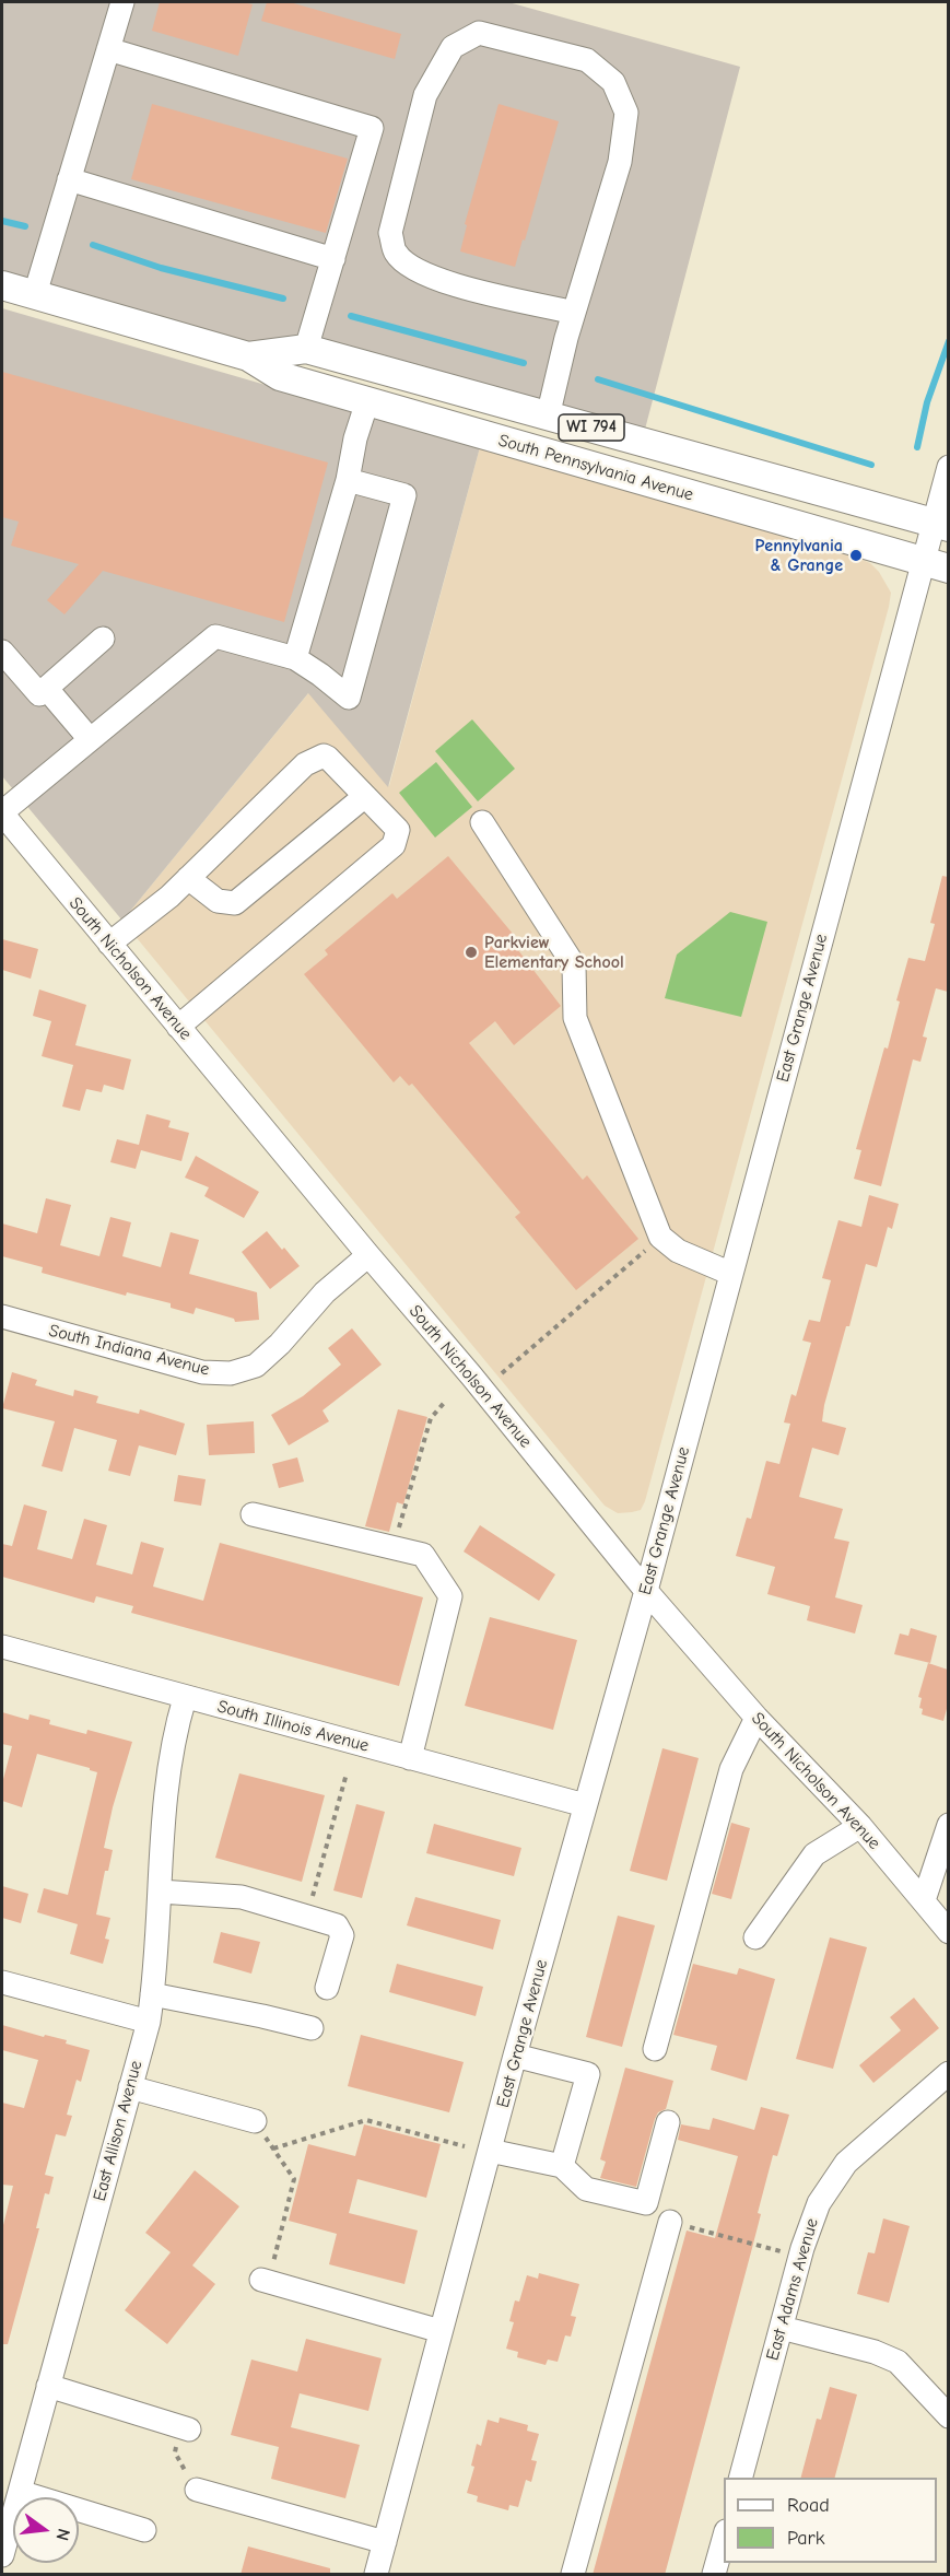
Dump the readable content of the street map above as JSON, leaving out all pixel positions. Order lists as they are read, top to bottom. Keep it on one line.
{"streets":{"main road":["WI 794","South Pennsylvania Avenue"],"street":["South Nicholson Avenue","East Grange Avenue","South Indiana Avenue","South Illinois Avenue","East Allison Avenue","East Adams Avenue"]},"crossings":[["South Pennsylvania Avenue","East Grange Avenue"],["South Nicholson Avenue","East Grange Avenue"],["South Nicholson Avenue","South Indiana Avenue"],["East Grange Avenue","South Illinois Avenue"],["South Illinois Avenue","East Allison Avenue"]],"places":["Pennylvania & Grange","Parkview Elementary School"],"legend":["Road","Park"],"north":"right"}
